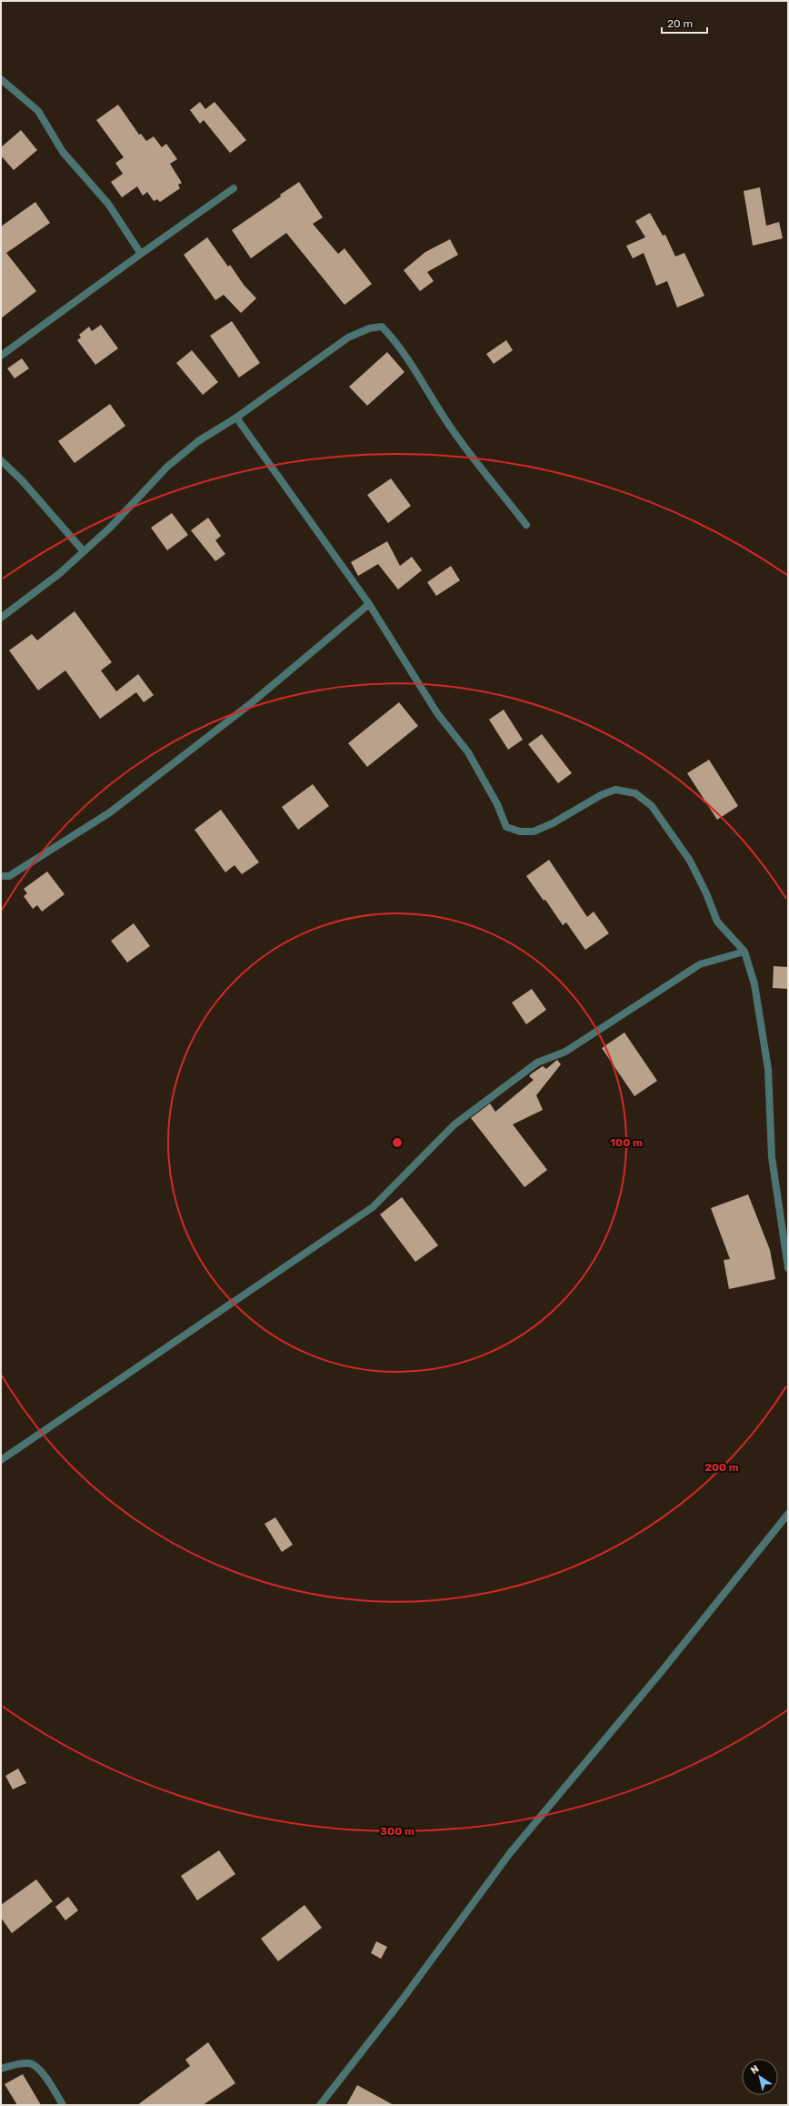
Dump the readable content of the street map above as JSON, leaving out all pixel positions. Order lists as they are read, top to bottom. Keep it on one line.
{"scale_bar":"20 m","north":"top left","rings":["100 m","200 m","300 m"]}
